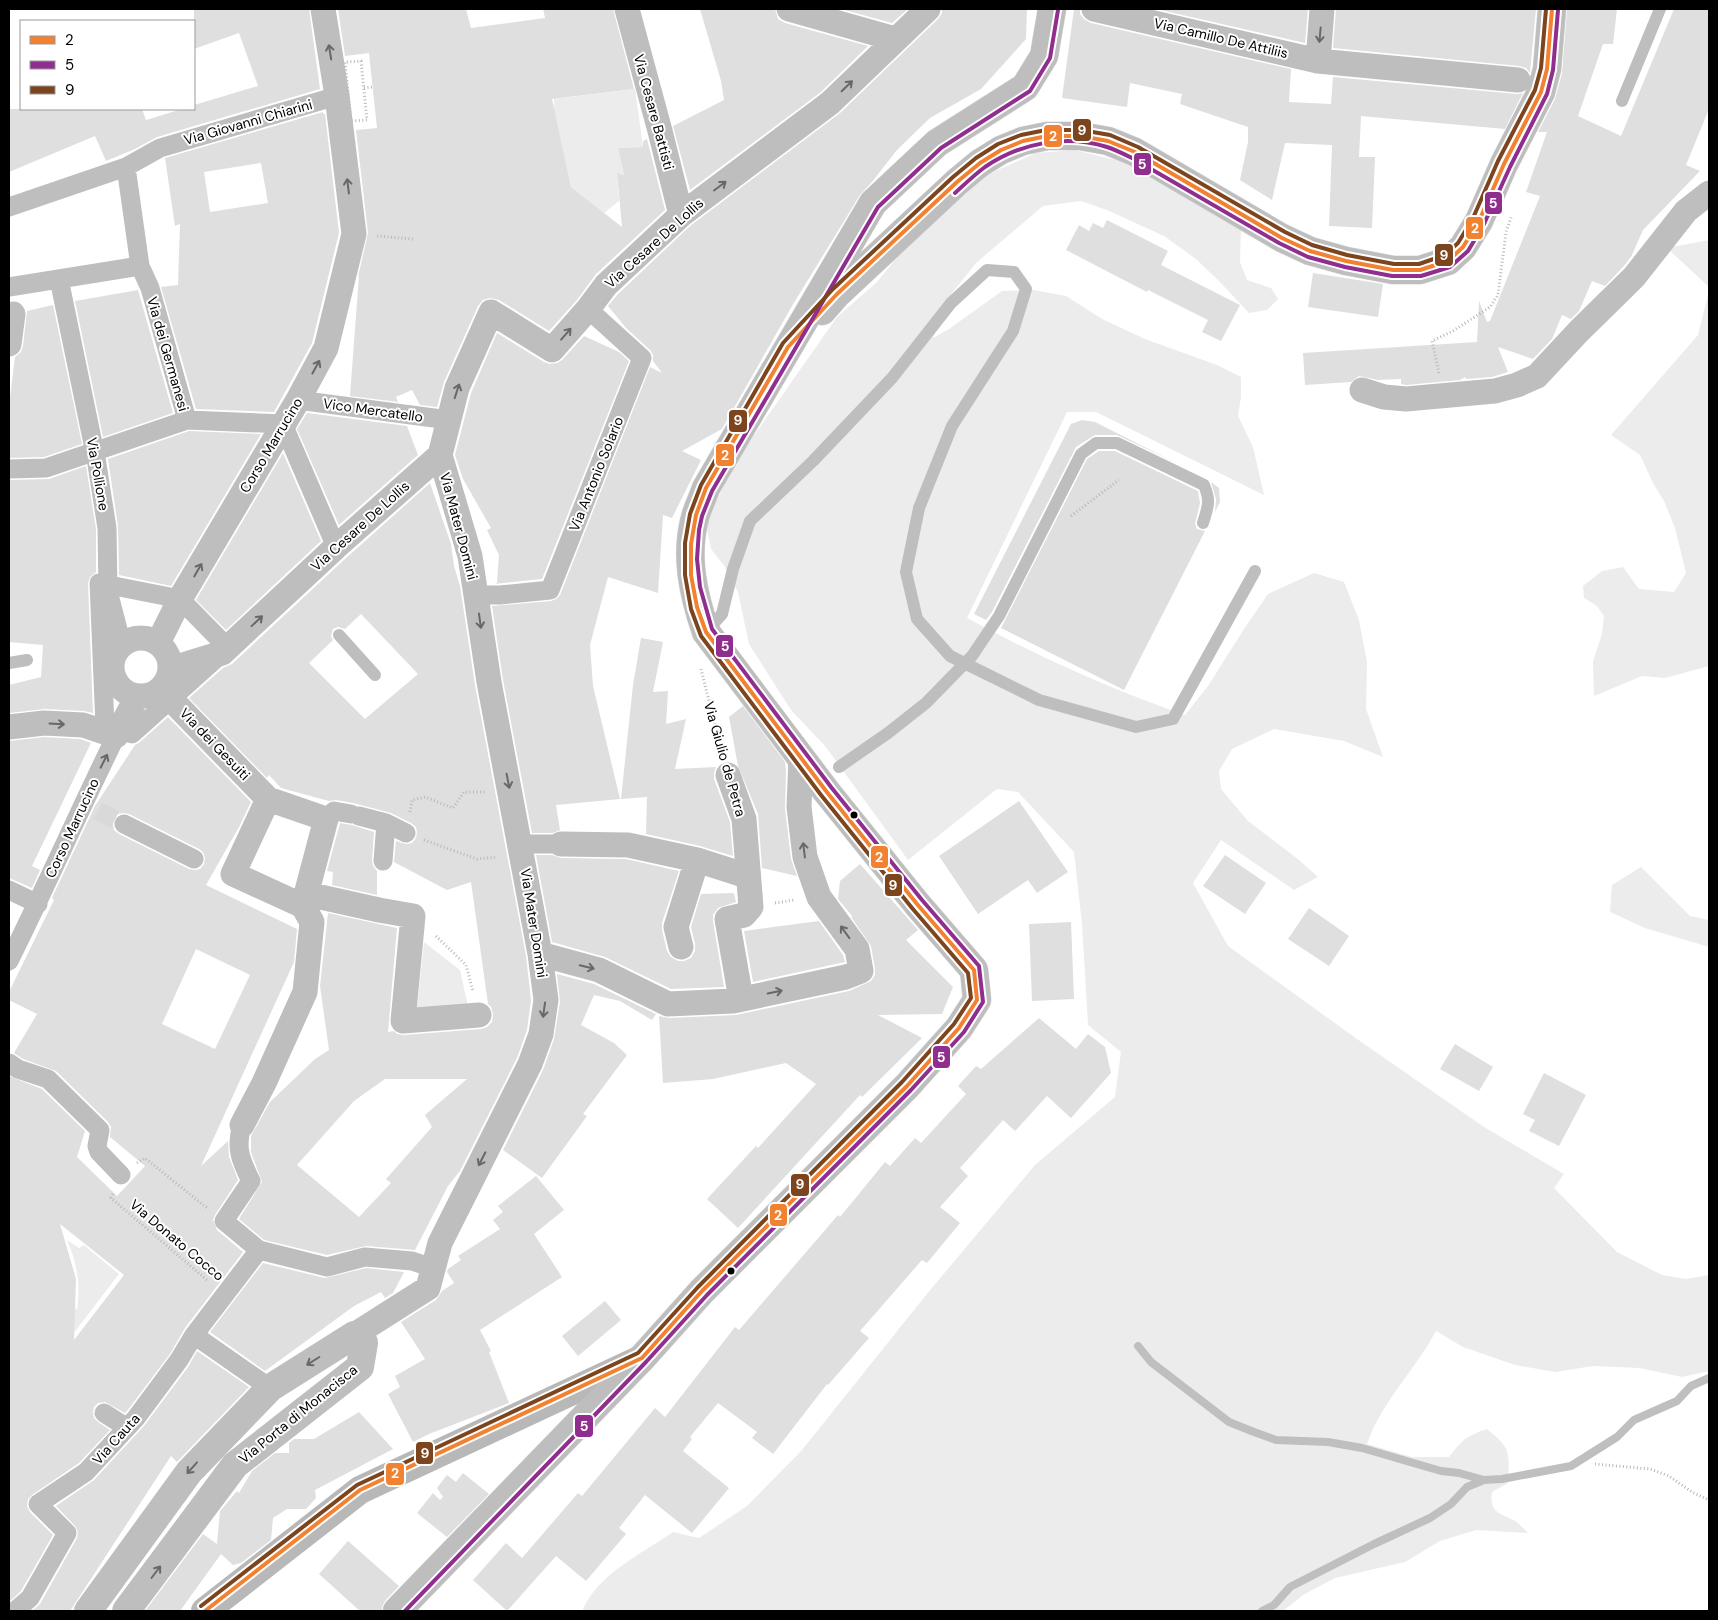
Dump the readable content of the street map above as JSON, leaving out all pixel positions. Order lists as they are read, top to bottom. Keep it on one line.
{"streets":{"main road":["Via Porta di Monacisca"],"street":["Via Camillo De Attiliis","Via Cesare Battisti","Via Giovanni Chiarini","Via Cesare De Lollis","Via dei Germanesi","Vico Mercatello","Corso Marrucino","Via Pollione","Via Antonio Solario","Via Mater Domini","Via dei Gesuiti","Via Giulio de Petra","Via Cauta"],"path":["Via Donato Cocco"]},"crossings":[["Via Cesare Battisti","Via Cesare De Lollis"],["Via Giovanni Chiarini","Via dei Germanesi"],["Via Giovanni Chiarini","Corso Marrucino"],["Via Cesare De Lollis","Vico Mercatello"],["Via Cesare De Lollis","Corso Marrucino"],["Via Cesare De Lollis","Via Pollione"],["Via Cesare De Lollis","Via Antonio Solario"],["Via Cesare De Lollis","Via Mater Domini"],["Via Cesare De Lollis","Via dei Gesuiti"],["Via dei Germanesi","Corso Marrucino"],["Via dei Germanesi","Via Pollione"],["Vico Mercatello","Corso Marrucino"],["Corso Marrucino","Via Pollione"],["Corso Marrucino","Via dei Gesuiti"],["Via Pollione","Via dei Gesuiti"],["Via Antonio Solario","Via Mater Domini"],["Via Mater Domini","Via Porta di Monacisca"],["Via Donato Cocco","Via Cauta"]],"one_way":["Via Cesare De Lollis","Corso Marrucino","Via Mater Domini"],"lines":["transit line 2","transit line 9","transit line 5"],"legend":["2","5","9"]}
